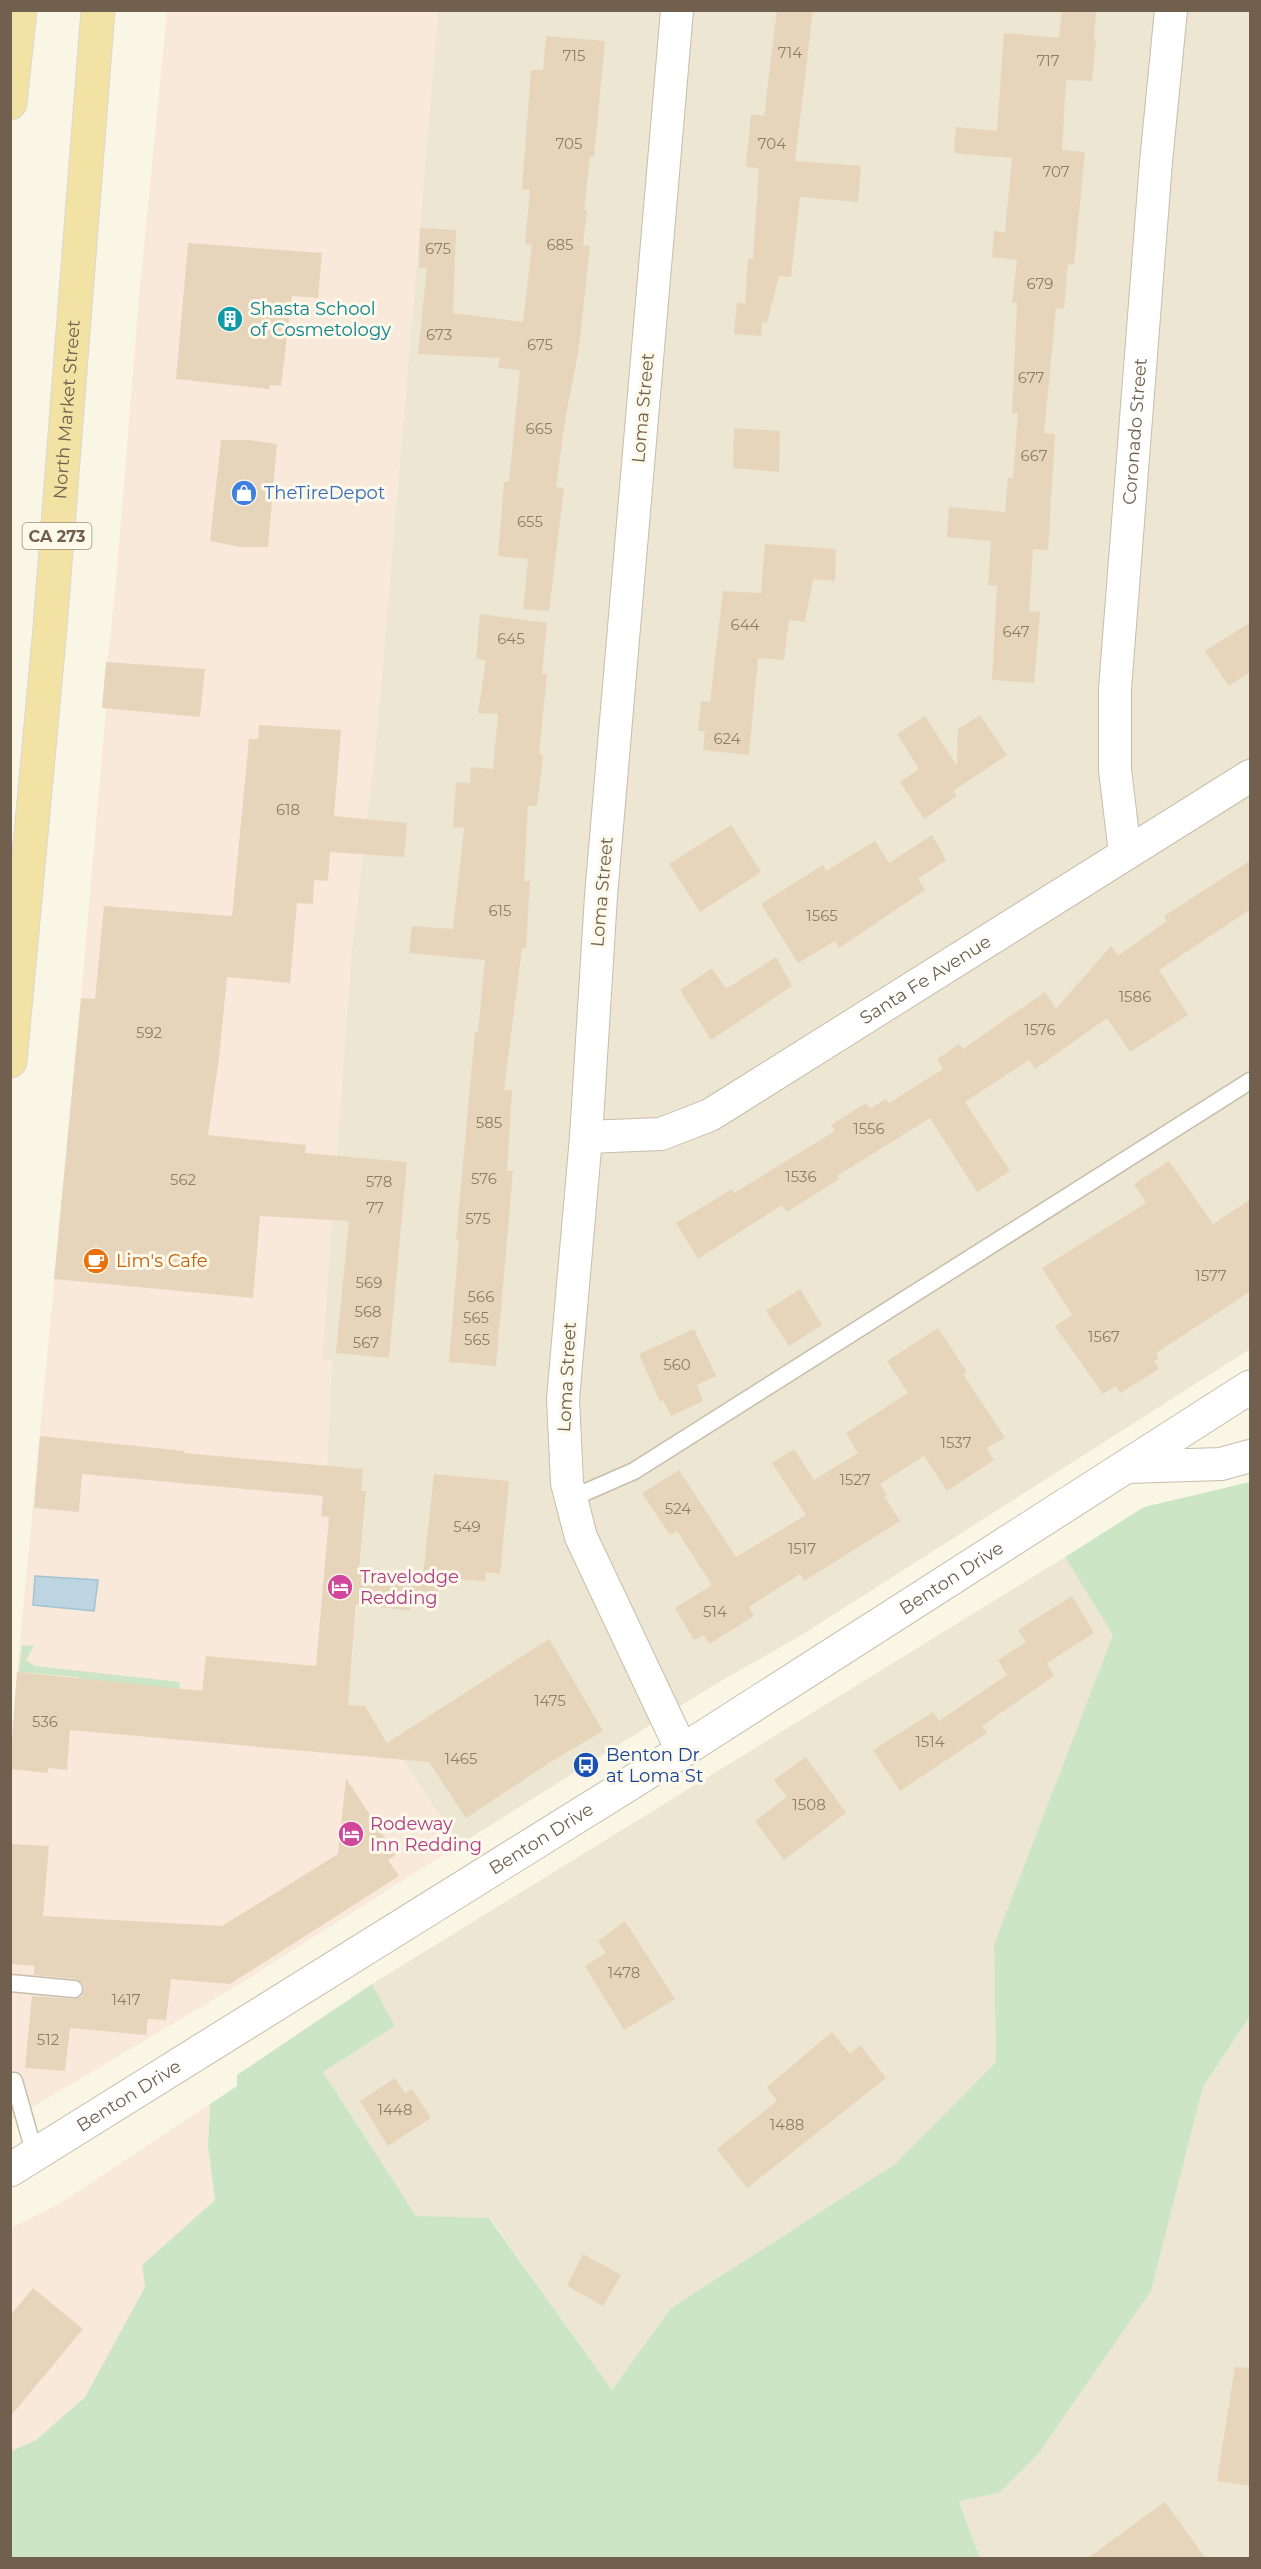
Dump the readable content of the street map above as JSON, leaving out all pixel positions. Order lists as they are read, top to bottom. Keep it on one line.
{"streets":{"main road":["North Market Street","CA 273"],"street":["Loma Street","Coronado Street","Santa Fe Avenue","Benton Drive"]},"crossings":[["Loma Street","Santa Fe Avenue"],["Loma Street","Benton Drive"],["Coronado Street","Santa Fe Avenue"]],"places":{"building":["Shasta School of Cosmetology"],"shop":["TheTireDepot"],"cafe":["Lim's Cafe"],"hotel":["Travelodge Redding","Rodeway Inn Redding"],"bus stop":["Benton Dr at Loma St"]},"house_numbers":["714","715","717","705","704","707","685","675","679","673","675","677","665","667","655","644","647","645","624","618","615","1565","1586","1576","592","585","1556","1536","576","562","578","77","575","1577","569","566","568","565","1567","565","567","560","1537","1527","524","549","1517","514","1475","536","1514","1465","1508","1478","1417","512","1448","1488"]}
